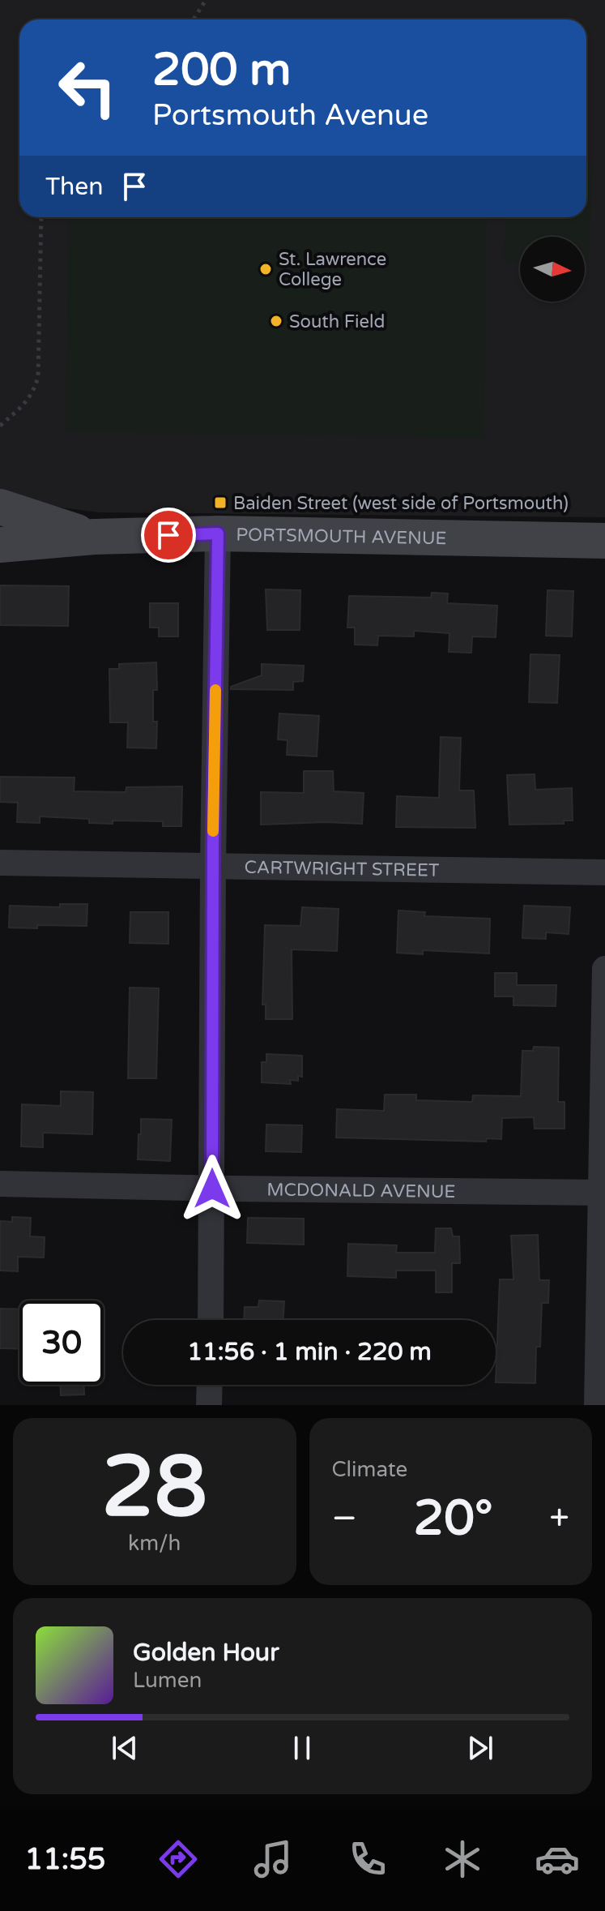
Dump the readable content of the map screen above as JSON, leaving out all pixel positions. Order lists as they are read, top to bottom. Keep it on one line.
{"streets":{"main road":["PORTSMOUTH AVENUE"],"street":["CARTWRIGHT STREET","MCDONALD AVENUE"]},"places":{"other":["St. Lawrence College","South Field"],"transit":["Baiden Street (west side of Portsmouth)"]},"north":"right","page":{"turn":["200 m","Portsmouth Avenue"],"then":"Then","limit":"30","trip":"11:56 · 1 min · 220 m","tile":[["28","km/h"],"Climate"],"heat":["−","20°","+"],"song":["Golden Hour","Lumen"],"tabs":"11:55"}}
